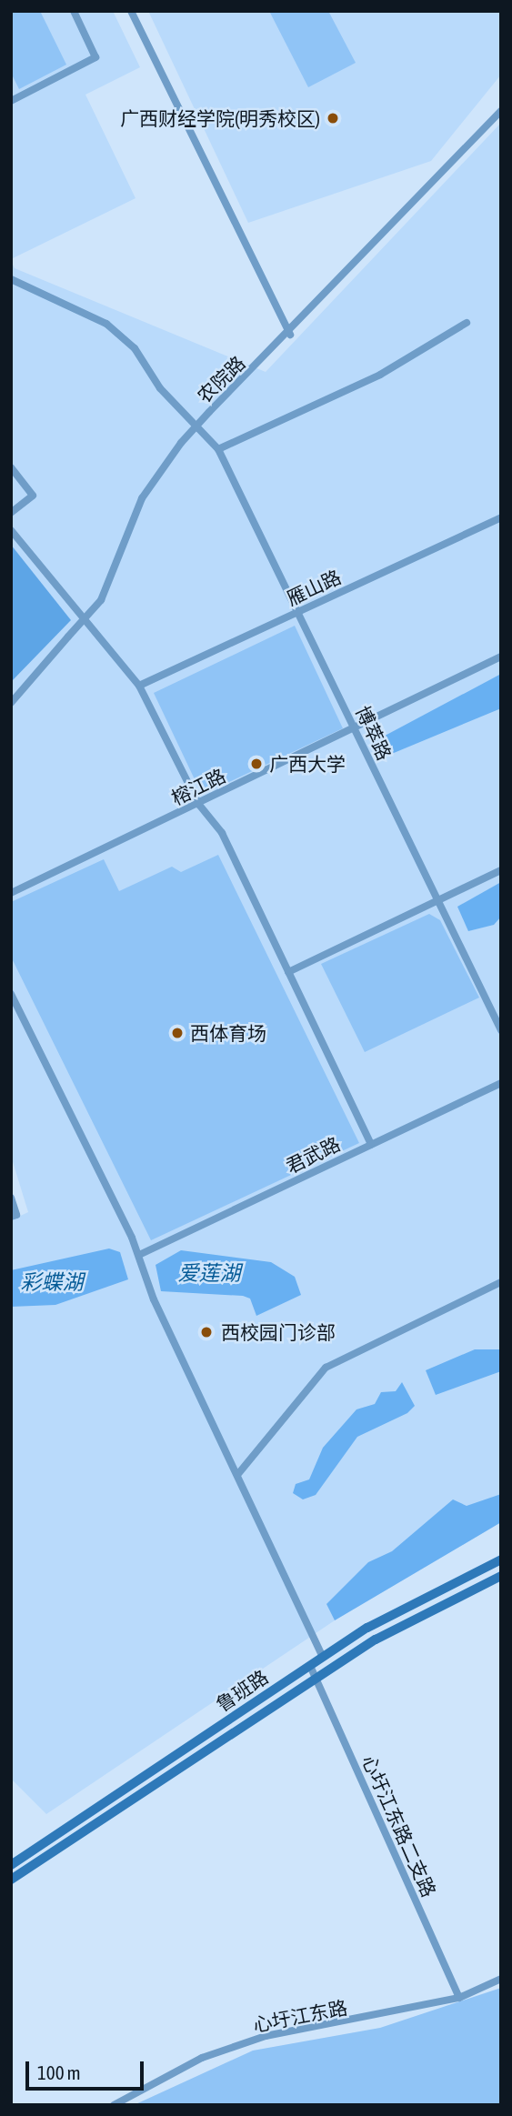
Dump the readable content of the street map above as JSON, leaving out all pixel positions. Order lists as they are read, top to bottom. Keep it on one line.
{"streets":{"main road":["鲁班路"],"street":["农院路","雁山路","博萃路","榕江路","君武路","心圩江东路二支路","心圩江东路"]},"crossings":[["雁山路","博萃路"],["博萃路","榕江路"],["鲁班路","心圩江东路二支路"],["心圩江东路二支路","心圩江东路"]],"water":["爱莲湖","彩蝶湖"],"places":["广西财经学院(明秀校区)","广西大学","西体育场","西校园门诊部"],"scale_bar":"100 m"}
